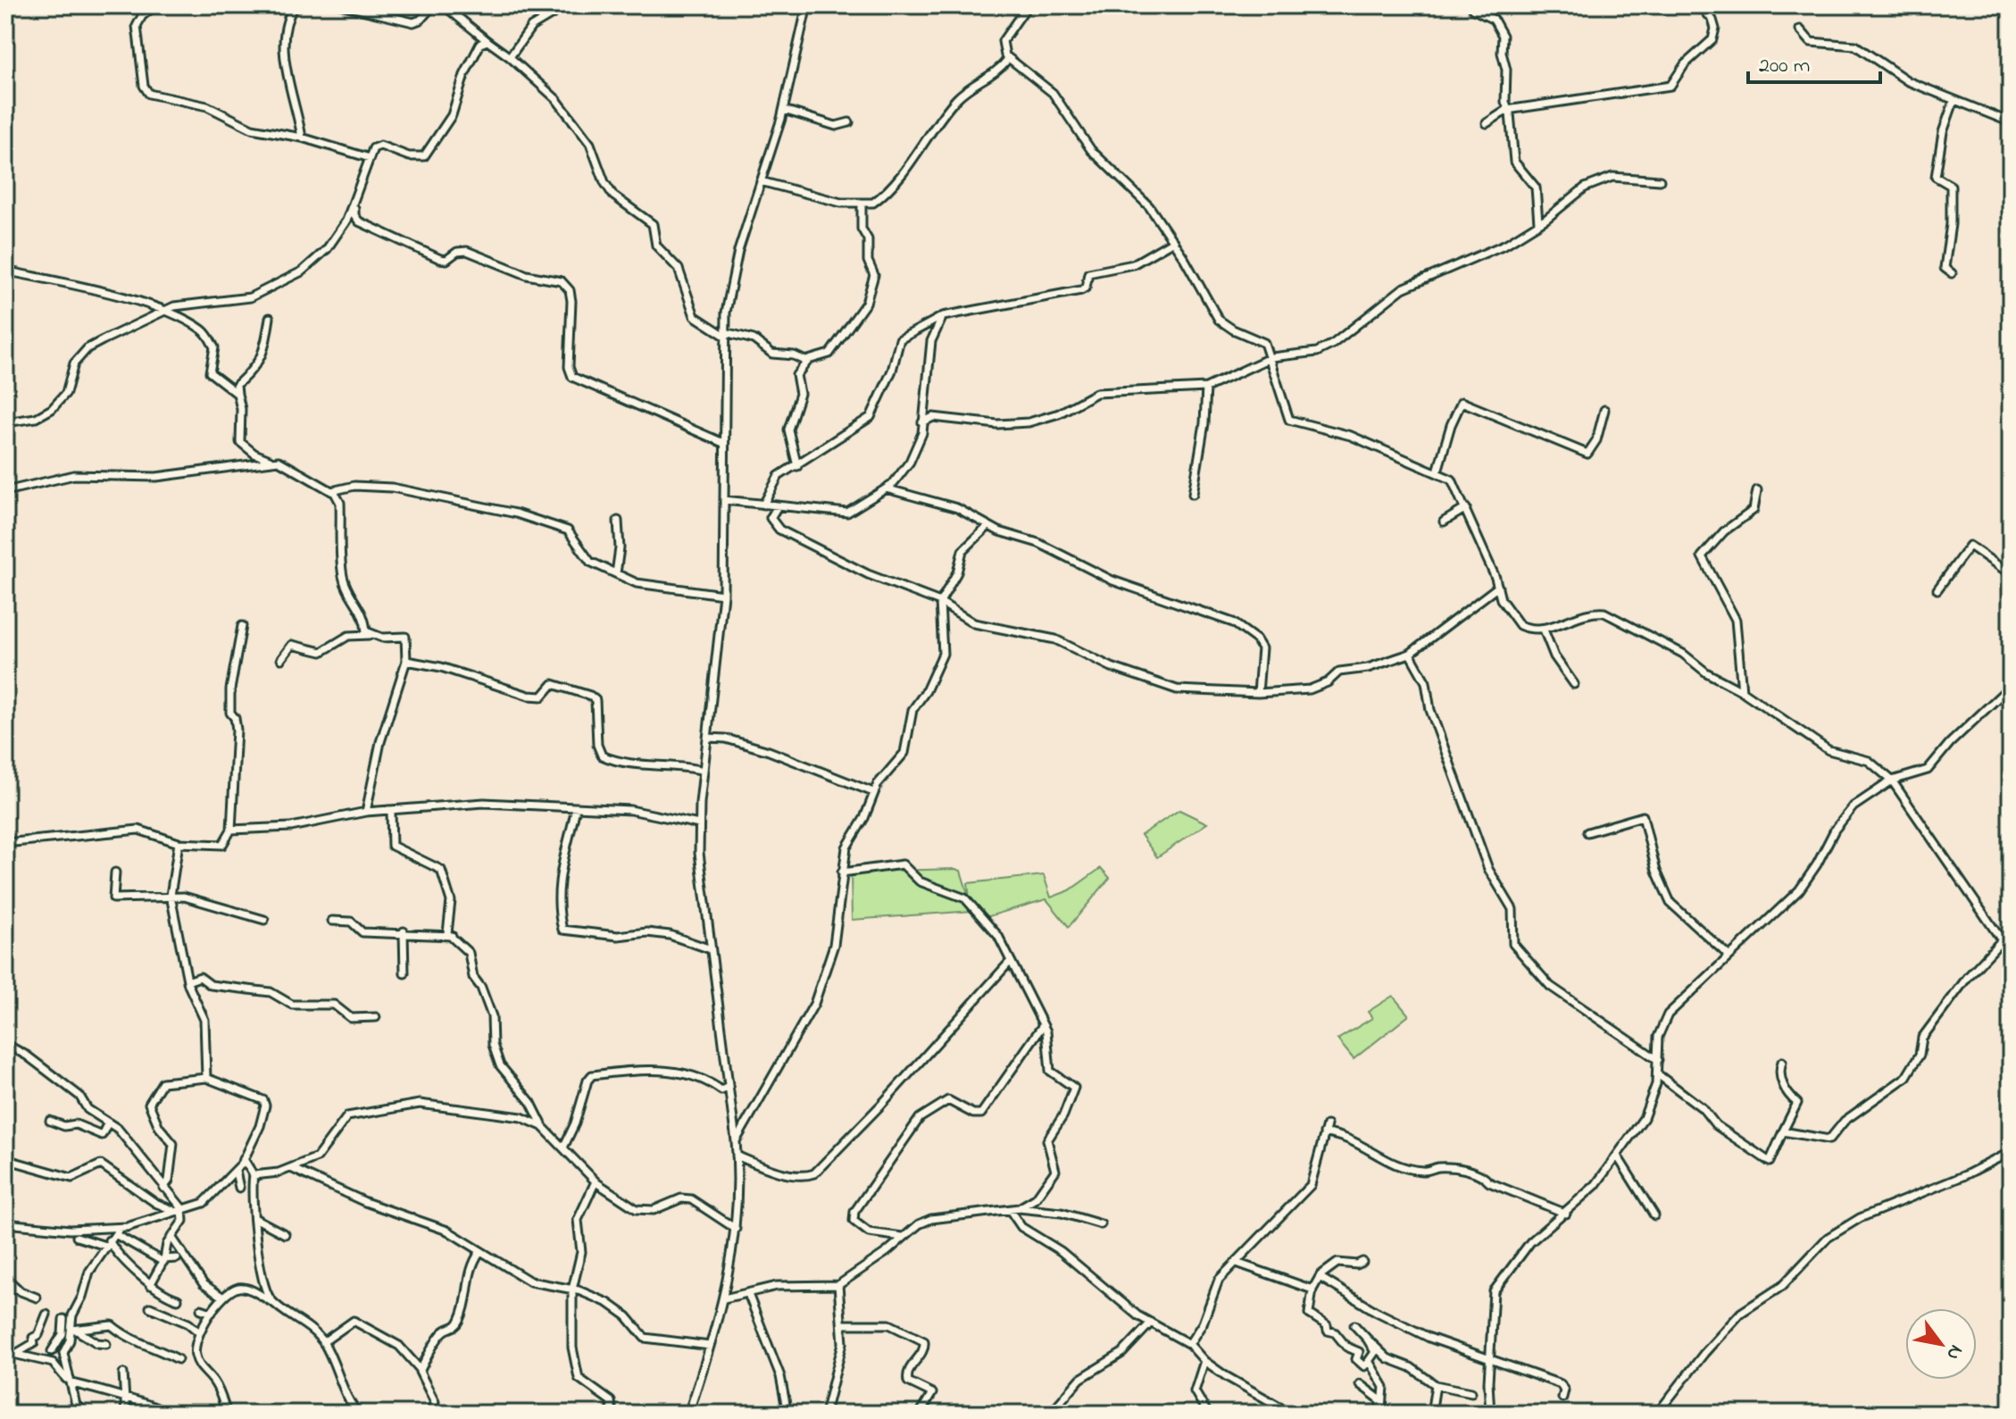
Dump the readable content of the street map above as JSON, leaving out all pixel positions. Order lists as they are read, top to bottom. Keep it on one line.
{"scale_bar":"200 m","north":"bottom right"}
